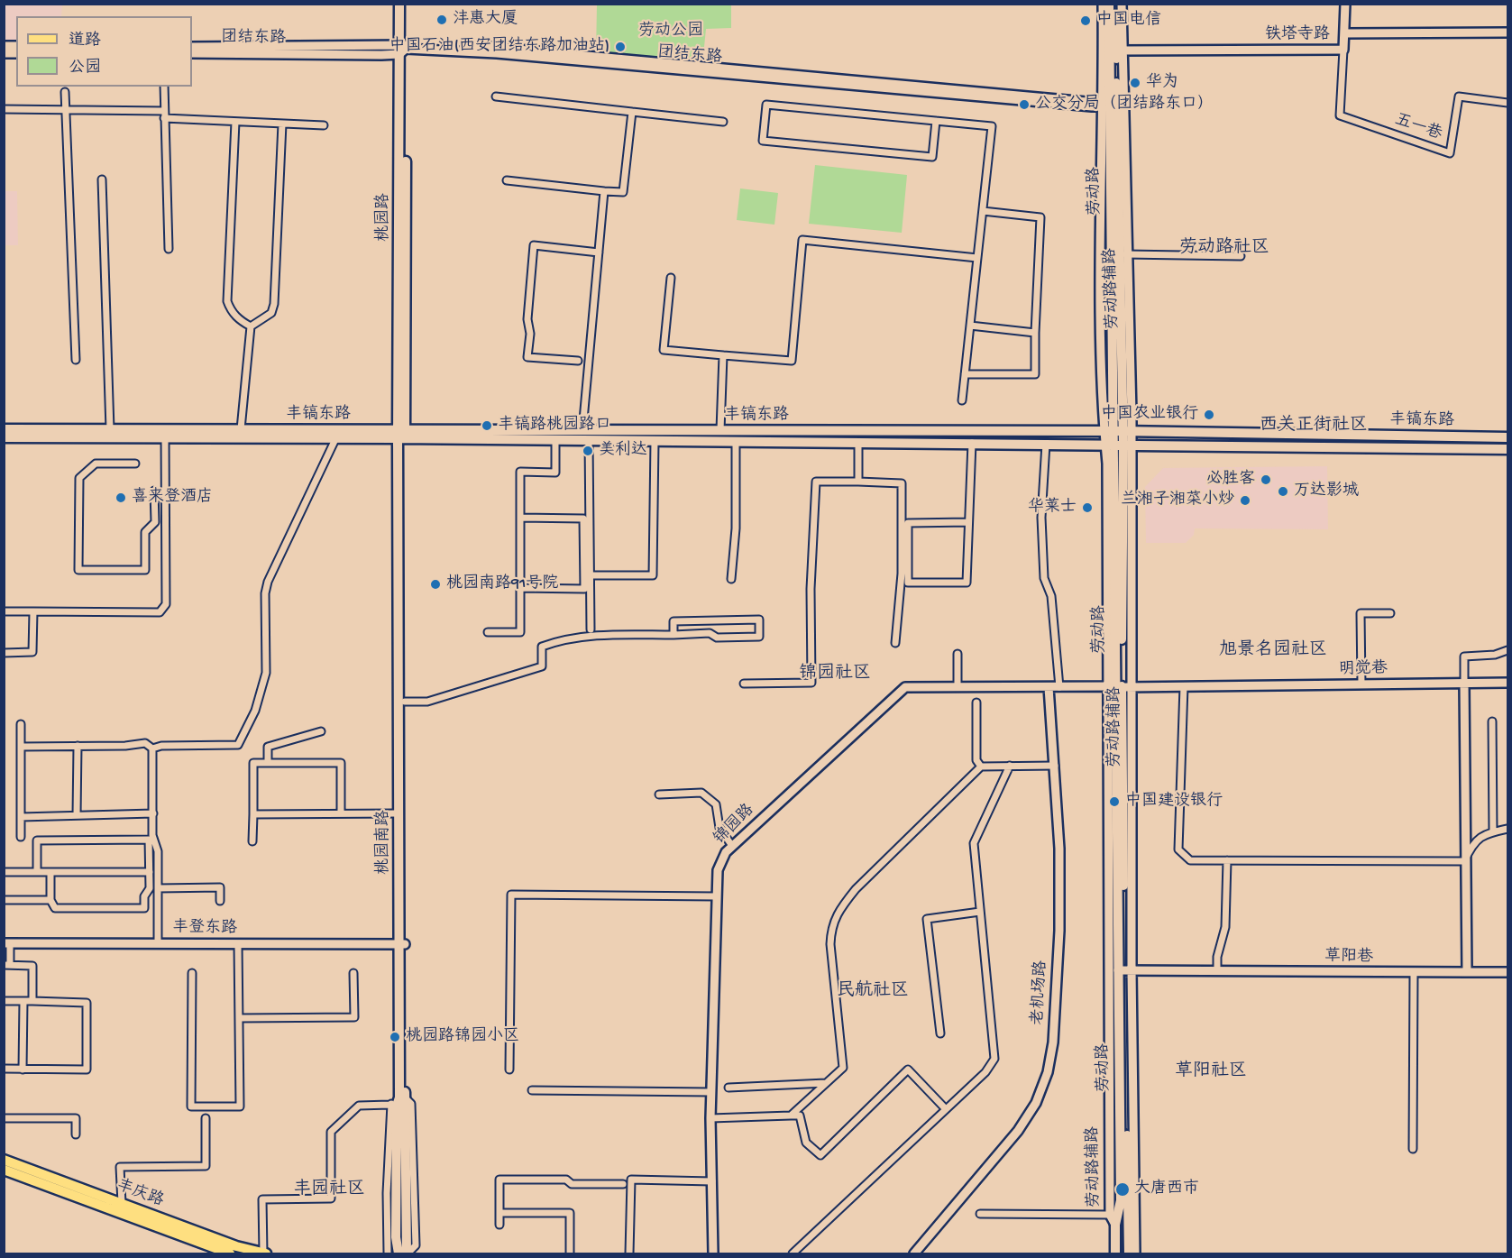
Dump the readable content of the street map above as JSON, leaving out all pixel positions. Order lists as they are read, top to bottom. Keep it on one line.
{"streets":{"main road":["劳动路","桃园路","丰镐东路","桃园南路","丰庆路"],"street":["铁塔寺路","团结东路","五一巷","劳动路辅路","明觉巷","锦园路","丰登东路","草阳巷","老机场路"]},"crossings":[["铁塔寺路","五一巷"],["铁塔寺路","劳动路"],["团结东路","劳动路"],["团结东路","桃园路"],["团结东路","劳动路辅路"],["劳动路","劳动路辅路"],["劳动路","丰镐东路"],["劳动路","明觉巷"],["劳动路","锦园路"],["劳动路","草阳巷"],["桃园路","丰镐东路"],["桃园路","桃园南路"],["劳动路辅路","丰镐东路"],["劳动路辅路","明觉巷"],["劳动路辅路","锦园路"],["劳动路辅路","草阳巷"],["丰镐东路","桃园南路"],["明觉巷","锦园路"],["锦园路","老机场路"],["桃园南路","丰登东路"]],"districts":["劳动路社区","西关正街社区","旭景名园社区","锦园社区","民航社区","草阳社区","丰园社区"],"parks":["劳动公园"],"places":["沣惠大厦","中国电信","中国石油(西安团结东路加油站)","华为","公交分局（团结路东口）","中国农业银行","丰镐路桃园路口","美利达","必胜客","万达影城","喜来登酒店","兰湘子湘菜小炒","华莱士","桃园南路91号院","中国建设银行","桃园路锦园小区","大唐西市"],"legend":["道路","公园"]}
